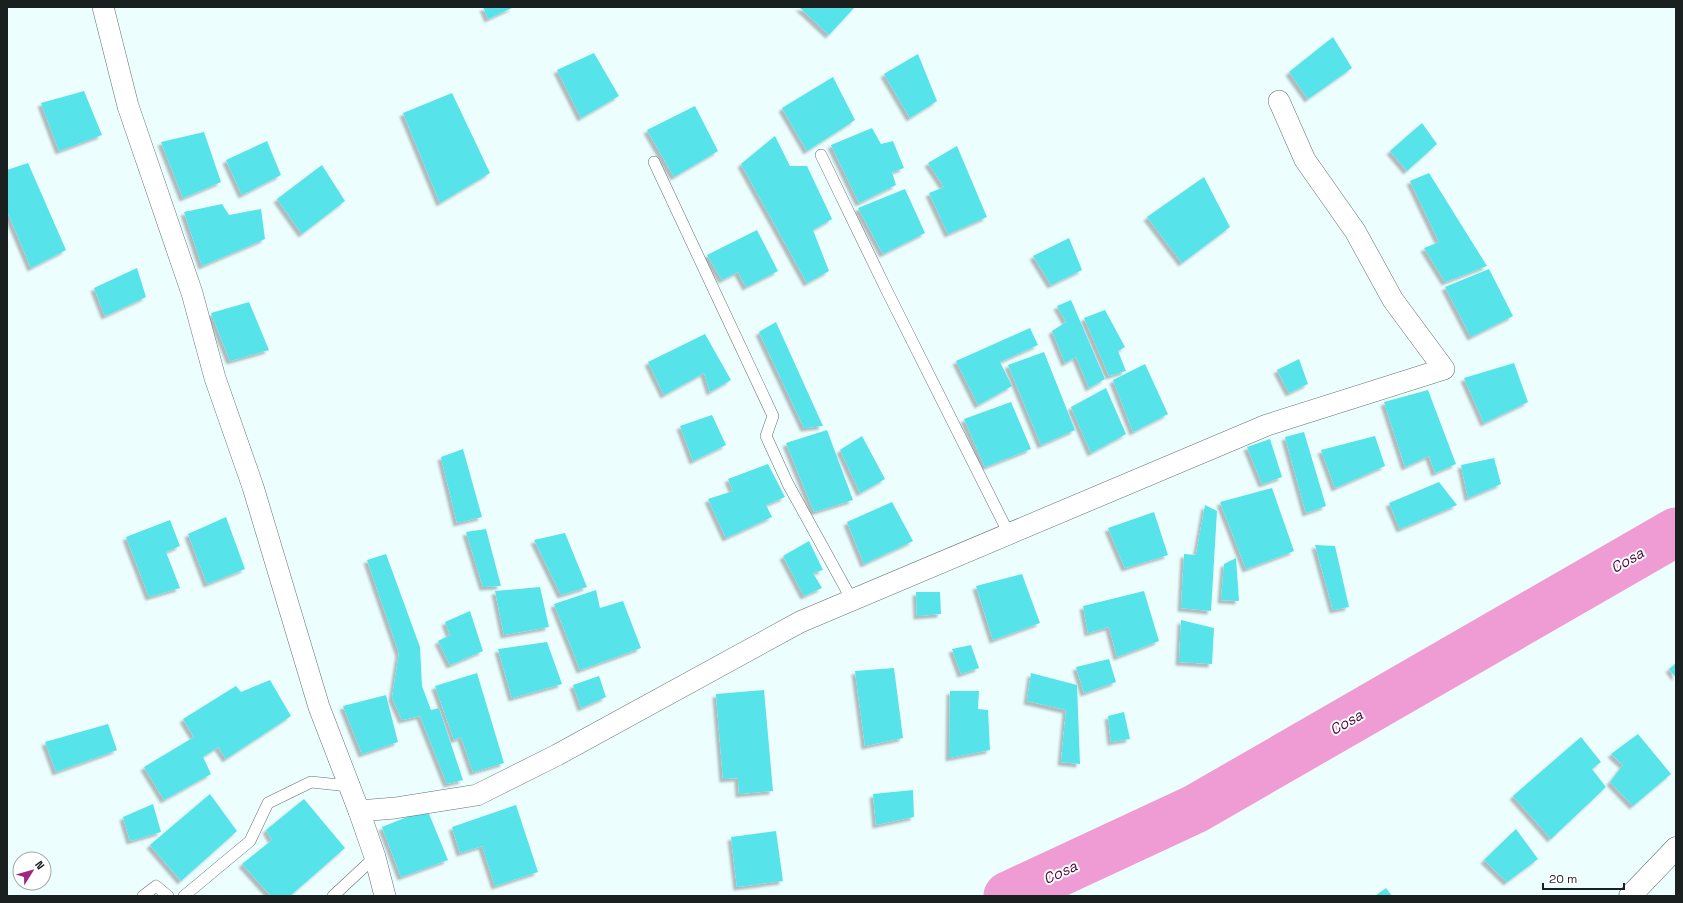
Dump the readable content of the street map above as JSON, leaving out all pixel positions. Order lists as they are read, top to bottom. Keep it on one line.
{"water":["Cosa"],"scale_bar":"20 m","north":"top right"}
